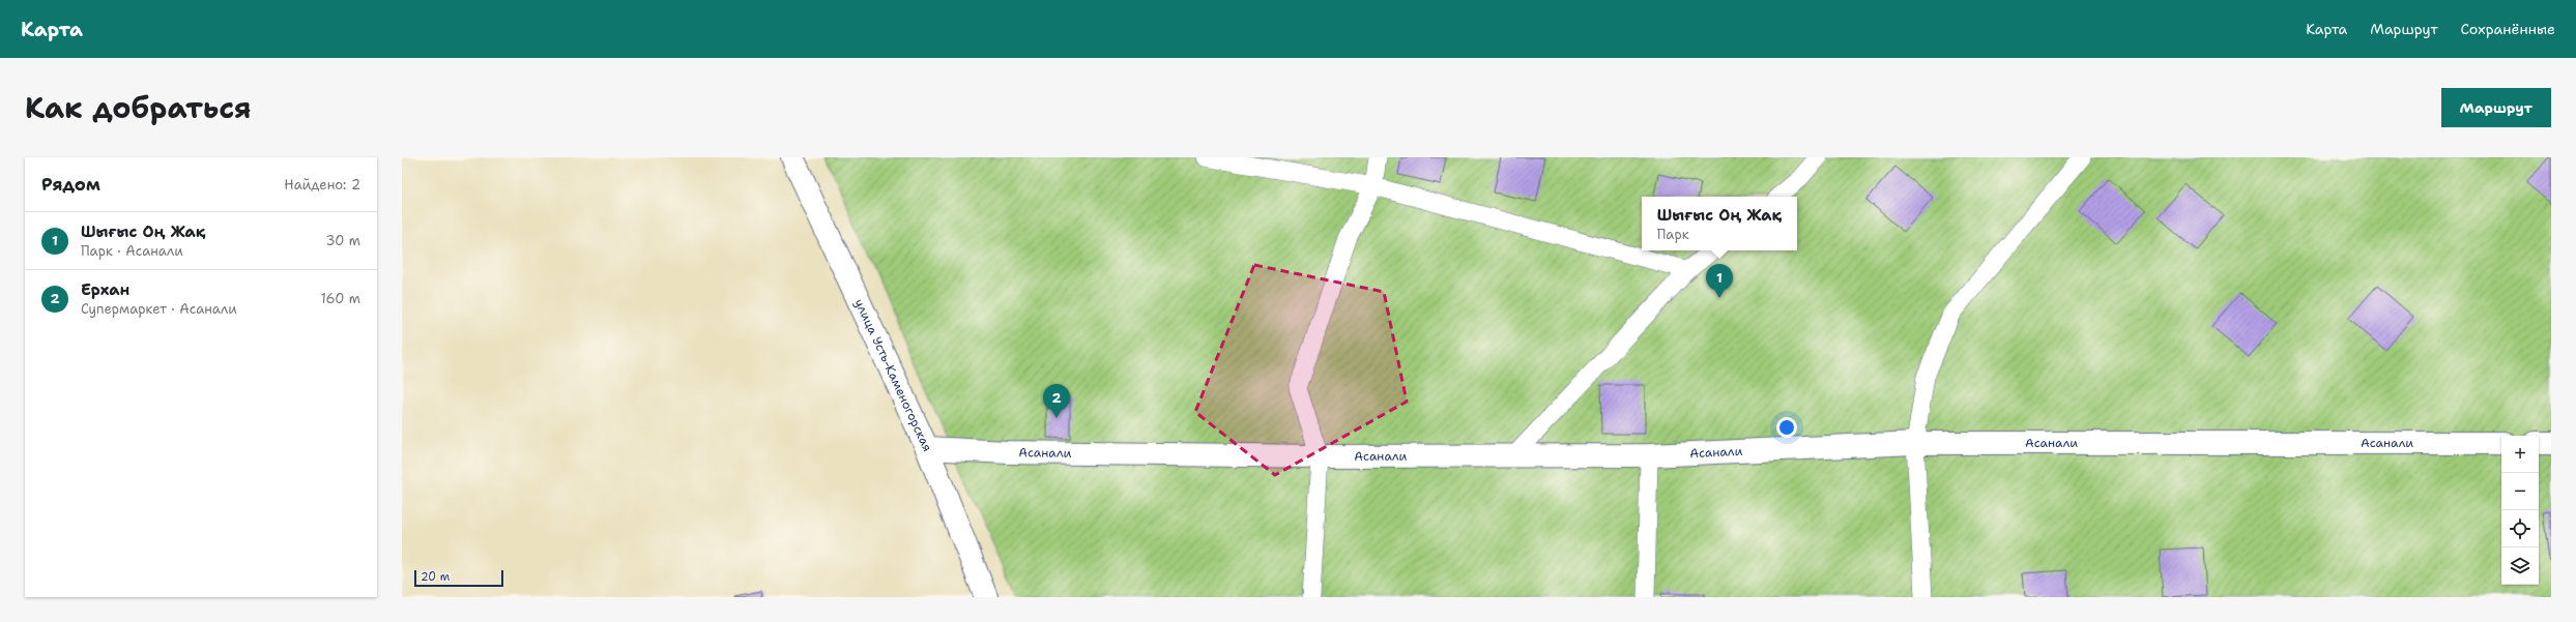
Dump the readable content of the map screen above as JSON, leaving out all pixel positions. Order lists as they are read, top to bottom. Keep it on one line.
{"streets":{"street":["улица Усть-Каменогорская","Асанали"]},"crossings":[["улица Усть-Каменогорская","Асанали"]],"scale_bar":"20 m","page":{"header":"Карта","nav":["Карта","Маршрут","Сохранённые"],"title":"Как добраться","buttons":"Маршрут","heading":["Рядом","Найдено: 2"],"popup":["Шығыс Оң Жақ","Парк"],"list":[{"mark":"1","name":"Шығыс Оң Жақ","note":"Парк · Асанали","value":"30 m"},{"mark":"2","name":"Ерхан","note":"Супермаркет · Асанали","value":"160 m"}],"pins":["1","2"],"map_buttons":["+","−"],"scale":"20 m"}}
